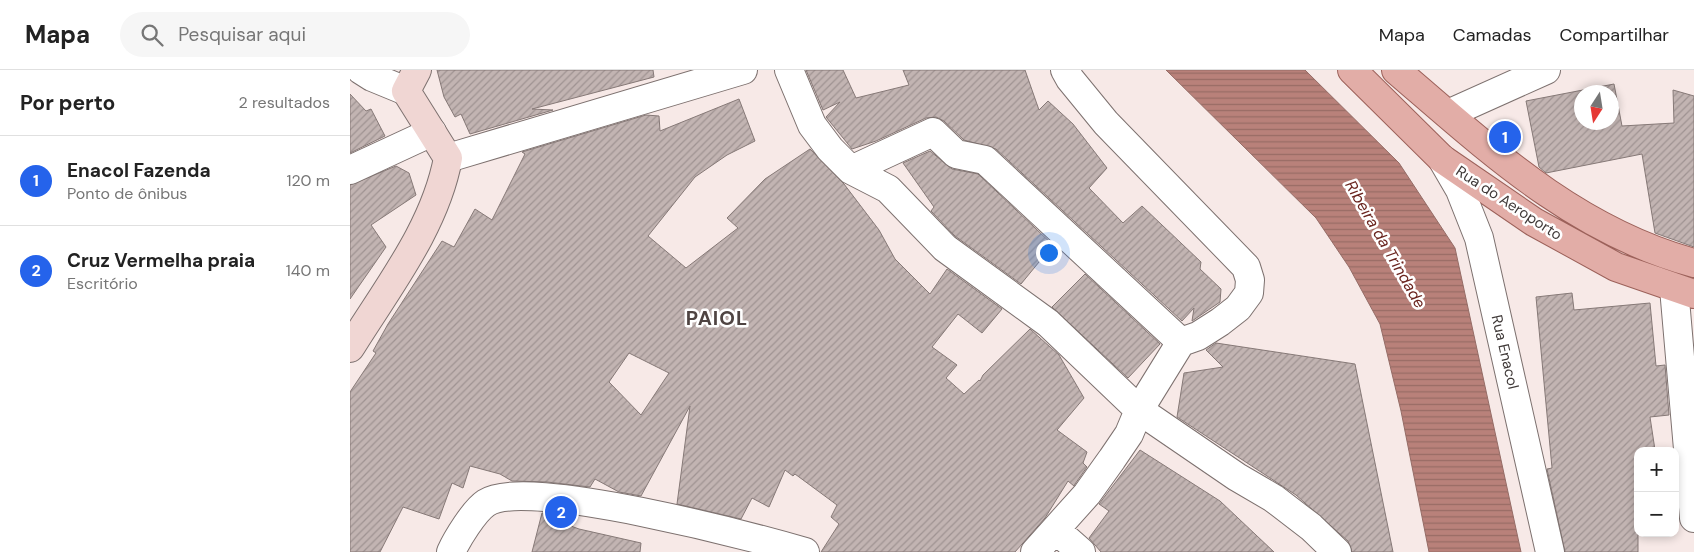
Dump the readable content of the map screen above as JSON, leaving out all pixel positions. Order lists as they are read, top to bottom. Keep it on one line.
{"streets":{"main road":["Rua do Aeroporto"],"street":["Rua Enacol"]},"crossings":[["Rua do Aeroporto","Rua Enacol"]],"districts":["PAIOL"],"water":["Ribeira da Trindade"],"north":"bottom","page":{"header":"Mapa","search":"Pesquisar aqui","nav":["Mapa","Camadas","Compartilhar"],"heading":["Por perto","2 resultados"],"pins":["1","2"],"list":[{"mark":"1","name":"Enacol Fazenda","note":"Ponto de ônibus","value":"120 m"},{"mark":"2","name":"Cruz Vermelha praia","note":"Escritório","value":"140 m"}],"map_buttons":["+","−"]}}
